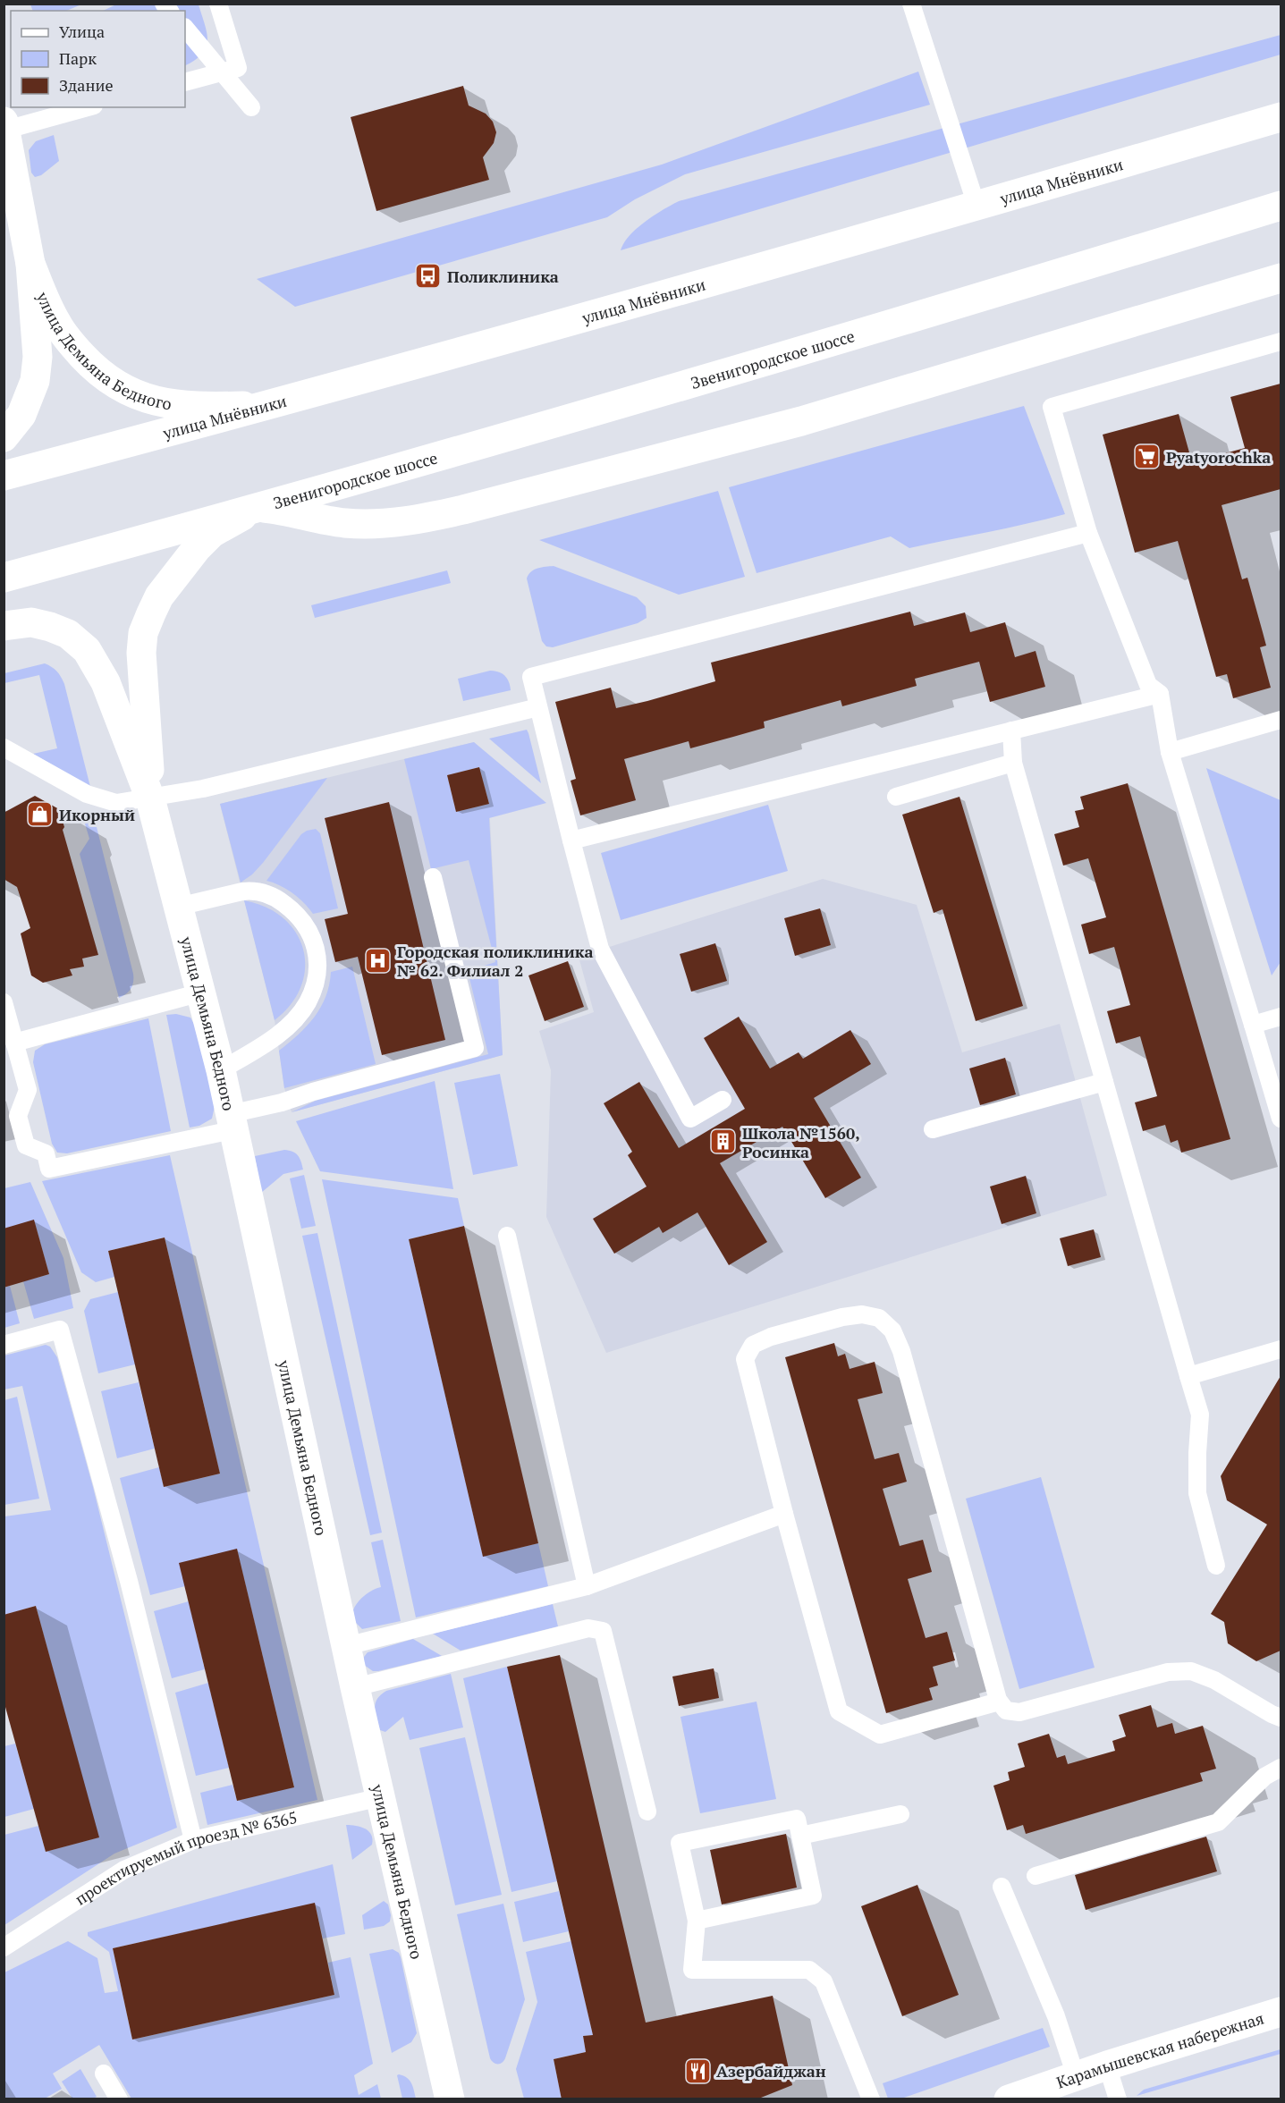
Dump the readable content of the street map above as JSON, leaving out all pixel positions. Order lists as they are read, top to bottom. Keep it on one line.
{"streets":{"main road":["улица Мнёвники","улица Демьяна Бедного","Звенигородское шоссе","Карамышевская набережная"],"lane":["проектируемый проезд № 6365"]},"crossings":[["улица Мнёвники","улица Демьяна Бедного"],["улица Демьяна Бедного","Звенигородское шоссе"],["улица Демьяна Бедного","проектируемый проезд № 6365"]],"places":{"bus stop":["Поликлиника"],"supermarket":["Pyatyorochka"],"shop":["Икорный"],"hospital":["Городская поликлиника № 62. Филиал 2"],"building":["Школа №1560, Росинка"],"restaurant":["Азербайджан"]},"legend":["Улица","Парк","Здание"]}
